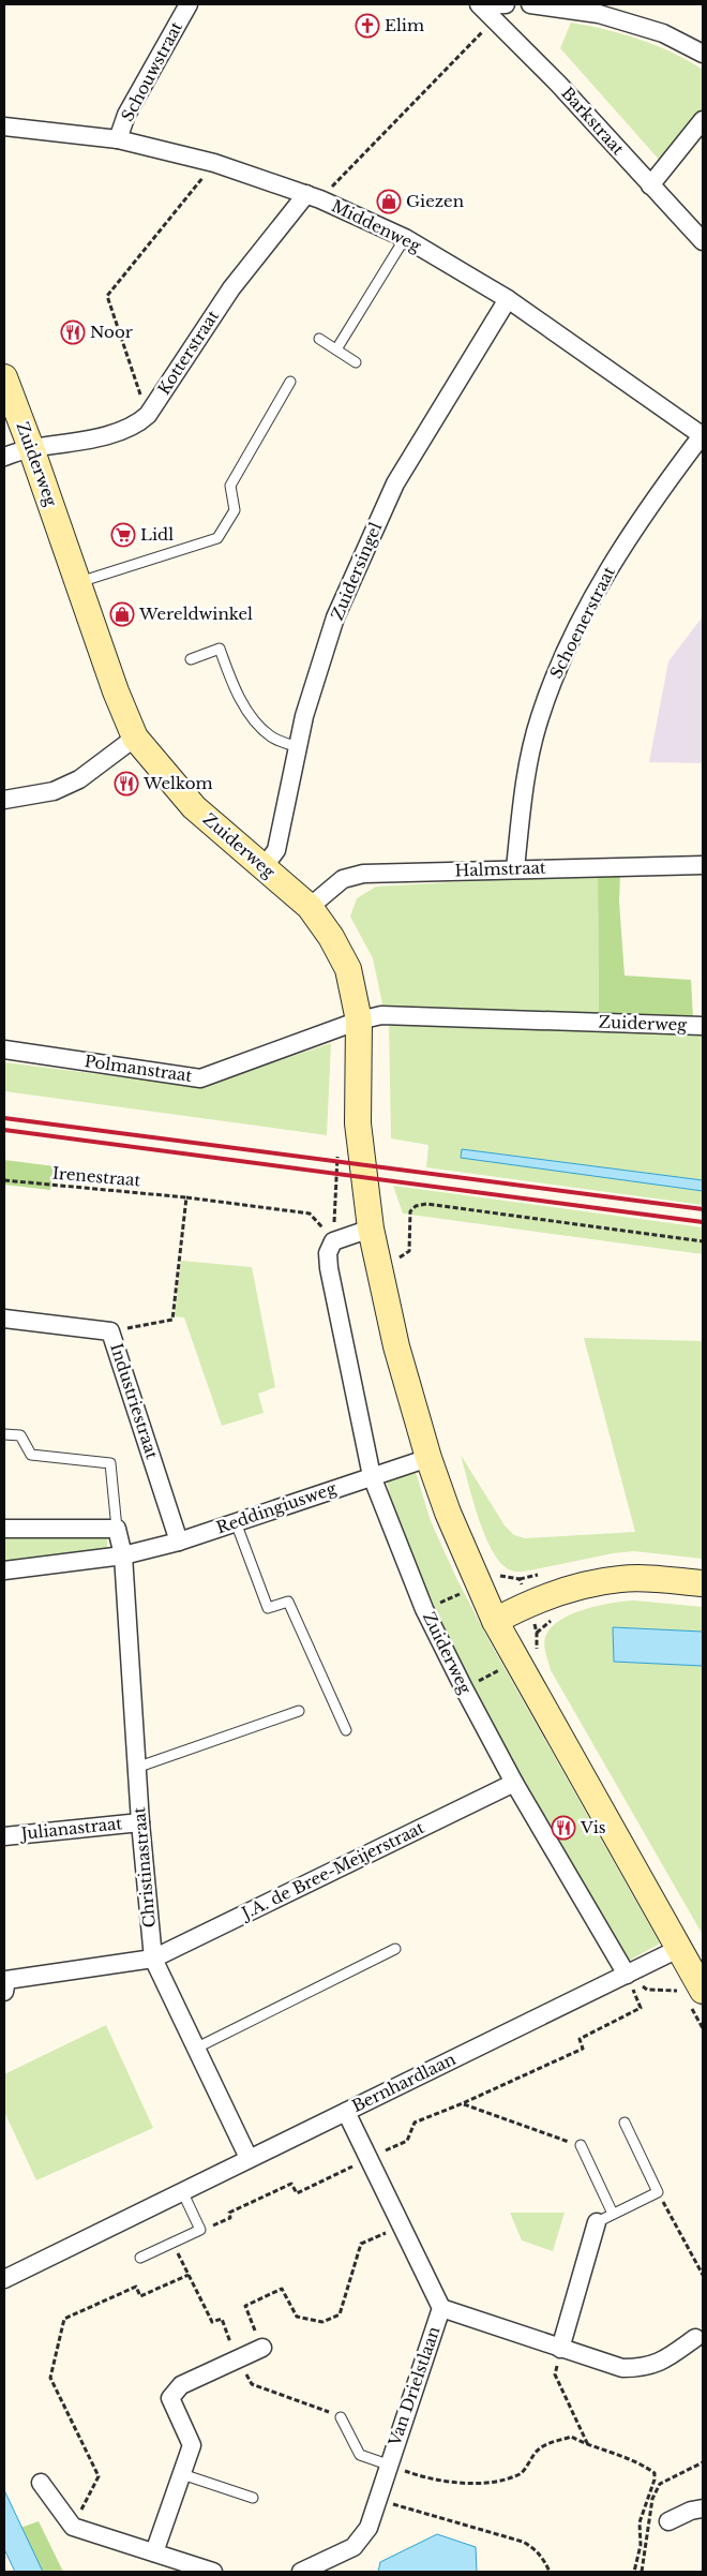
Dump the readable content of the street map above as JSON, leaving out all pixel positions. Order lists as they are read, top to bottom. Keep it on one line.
{"streets":{"street":["Schouwstraat","Barkstraat","Middenweg","Kotterstraat","Zuiderweg","Zuidersingel","Schoenerstraat","Halmstraat","Polmanstraat","Industriestraat","Reddingiusweg","Julianastraat","Christinastraat","J.A. de Bree-Meijerstraat","Bernhardlaan","Van Drielstlaan"],"path":["Irenestraat"]},"crossings":[["Schouwstraat","Middenweg"],["Middenweg","Kotterstraat"],["Middenweg","Zuidersingel"],["Middenweg","Schoenerstraat"],["Kotterstraat","Zuiderweg"],["Zuiderweg","Zuidersingel"],["Zuiderweg","Halmstraat"],["Zuiderweg","Polmanstraat"],["Zuiderweg","Irenestraat"],["Zuiderweg","Reddingiusweg"],["Zuiderweg","J.A. de Bree-Meijerstraat"],["Zuiderweg","Bernhardlaan"],["Schoenerstraat","Halmstraat"],["Industriestraat","Reddingiusweg"],["Reddingiusweg","Christinastraat"],["Julianastraat","Christinastraat"],["Christinastraat","J.A. de Bree-Meijerstraat"],["Christinastraat","Bernhardlaan"],["Bernhardlaan","Van Drielstlaan"]],"places":{"church":["Elim"],"shop":["Giezen","Wereldwinkel"],"restaurant":["Noor","Welkom","Vis"],"supermarket":["Lidl"]}}
